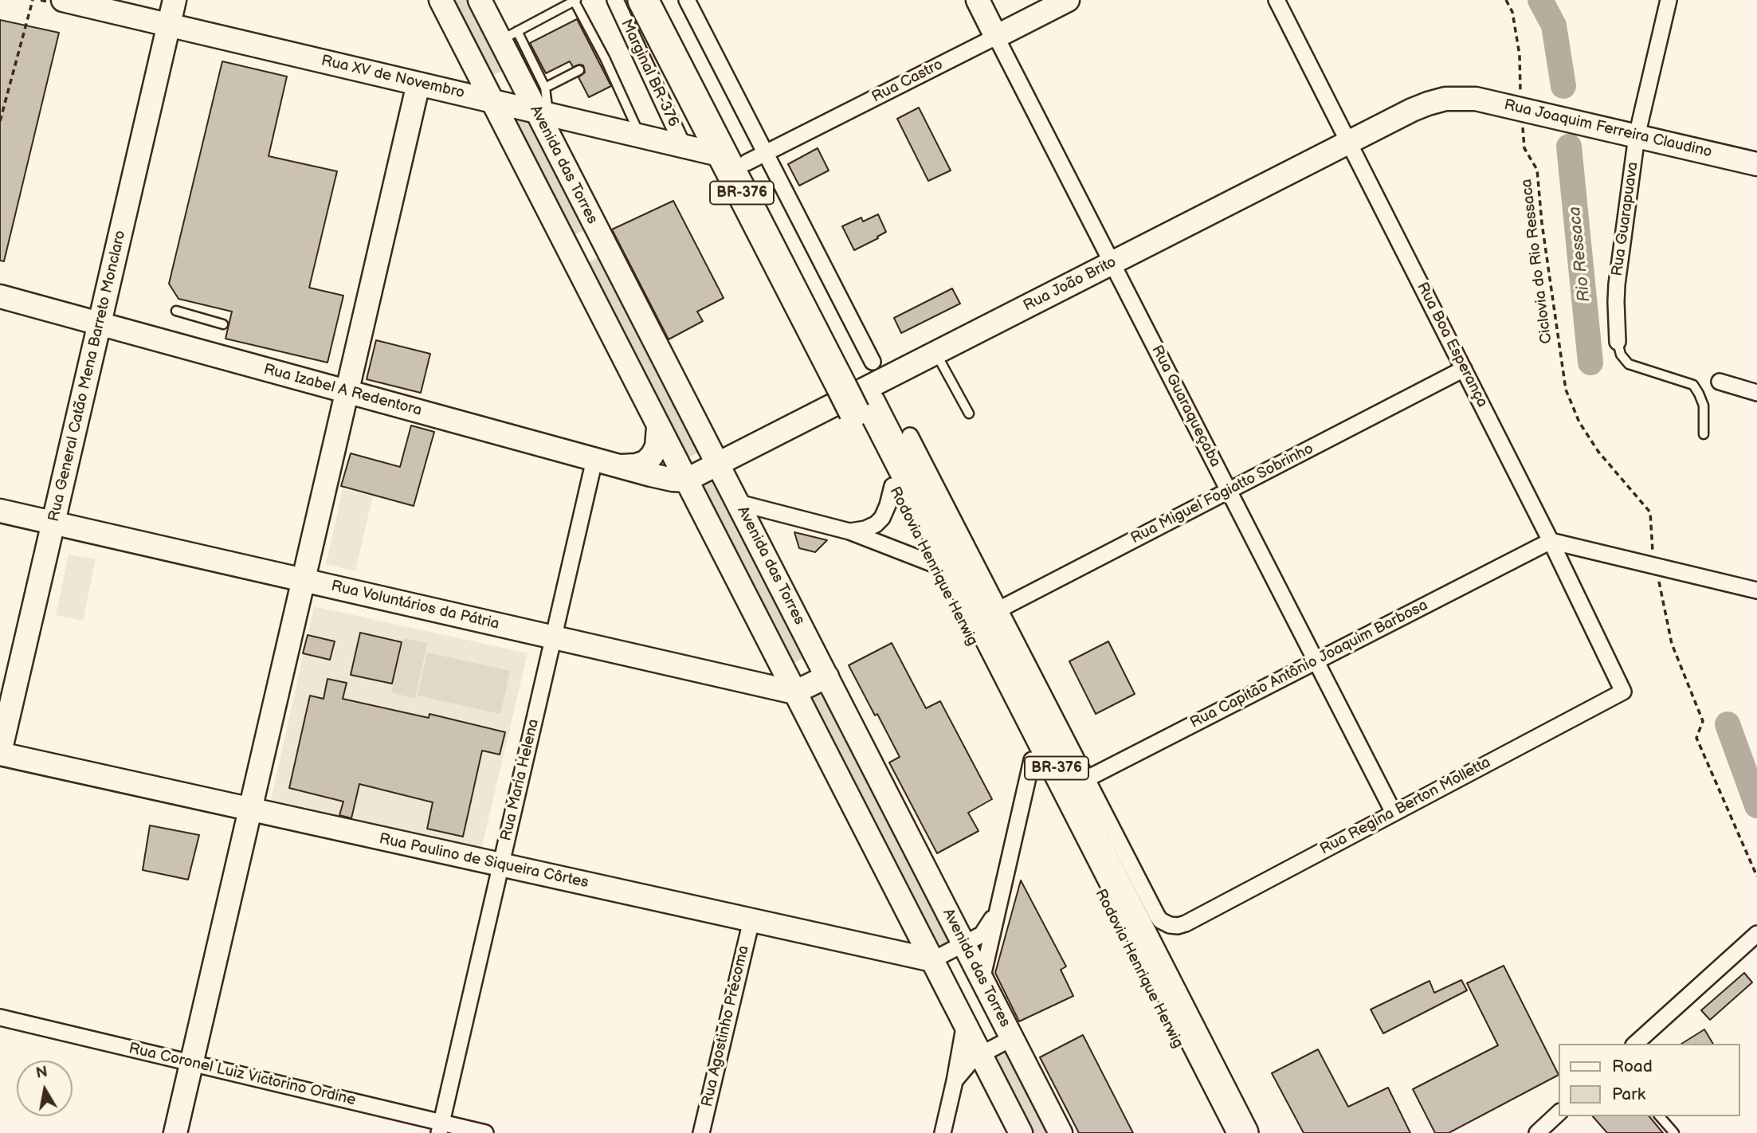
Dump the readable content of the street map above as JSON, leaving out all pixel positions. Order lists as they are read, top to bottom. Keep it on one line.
{"streets":{"highway":["BR-376","Rodovia Henrique Herwig"],"main road":["Rua XV de Novembro","Rua Castro","Rua Joaquim Ferreira Claudino","Avenida das Torres","Rua João Brito","Rua General Catão Mena Barreto Monclaro","Rua Izabel A Redentora","Rua Guaraqueçaba","Rua Voluntários da Pátria","Rua Paulino de Siqueira Côrtes"],"street":["Marginal BR-376","Rua Guarapuava","Rua Boa Esperança","Rua Miguel Fogiatto Sobrinho","Rua Capitão Antônio Joaquim Barbosa","Rua Maria Helena","Rua Regina Berton Molletta","Rua Agostinho Précoma","Rua Coronel Luiz Victorino Ordine"],"path":["Ciclovia do Rio Ressaca"]},"crossings":[["Marginal BR-376","Rua XV de Novembro"],["Rua XV de Novembro","Rua Castro"],["Rua XV de Novembro","Avenida das Torres"],["Rua XV de Novembro","Rua General Catão Mena Barreto Monclaro"],["Rua XV de Novembro","Rodovia Henrique Herwig"],["Rua Castro","Rua Guaraqueçaba"],["Rua Castro","Rodovia Henrique Herwig"],["Rua Joaquim Ferreira Claudino","Rua Guarapuava"],["Rua Joaquim Ferreira Claudino","Ciclovia do Rio Ressaca"],["Rua Joaquim Ferreira Claudino","Rua João Brito"],["Avenida das Torres","Rua João Brito"],["Rua João Brito","Rua Boa Esperança"],["Rua João Brito","Rua Izabel A Redentora"],["Rua João Brito","Rua Guaraqueçaba"],["Rua Boa Esperança","Rua Miguel Fogiatto Sobrinho"],["Rua Boa Esperança","Rua Capitão Antônio Joaquim Barbosa"],["Rua Boa Esperança","Rua Regina Berton Molletta"],["Rua General Catão Mena Barreto Monclaro","Rua Izabel A Redentora"],["Rua General Catão Mena Barreto Monclaro","Rua Voluntários da Pátria"],["Rua General Catão Mena Barreto Monclaro","Rua Paulino de Siqueira Côrtes"],["Rua Izabel A Redentora","Rua Maria Helena"],["Rua Guaraqueçaba","Rua Miguel Fogiatto Sobrinho"],["Rua Guaraqueçaba","Rua Capitão Antônio Joaquim Barbosa"],["Rua Guaraqueçaba","Rua Regina Berton Molletta"],["Rua Miguel Fogiatto Sobrinho","Rodovia Henrique Herwig"],["Rodovia Henrique Herwig","Rua Capitão Antônio Joaquim Barbosa"],["Rodovia Henrique Herwig","Rua Regina Berton Molletta"],["Rua Voluntários da Pátria","Rua Maria Helena"],["Rua Capitão Antônio Joaquim Barbosa","Rua Regina Berton Molletta"],["Rua Maria Helena","Rua Paulino de Siqueira Côrtes"],["Rua Maria Helena","Rua Coronel Luiz Victorino Ordine"],["Rua Paulino de Siqueira Côrtes","Rua Agostinho Précoma"]],"water":["Rio Ressaca"],"legend":["Road","Park"],"north":"top"}
